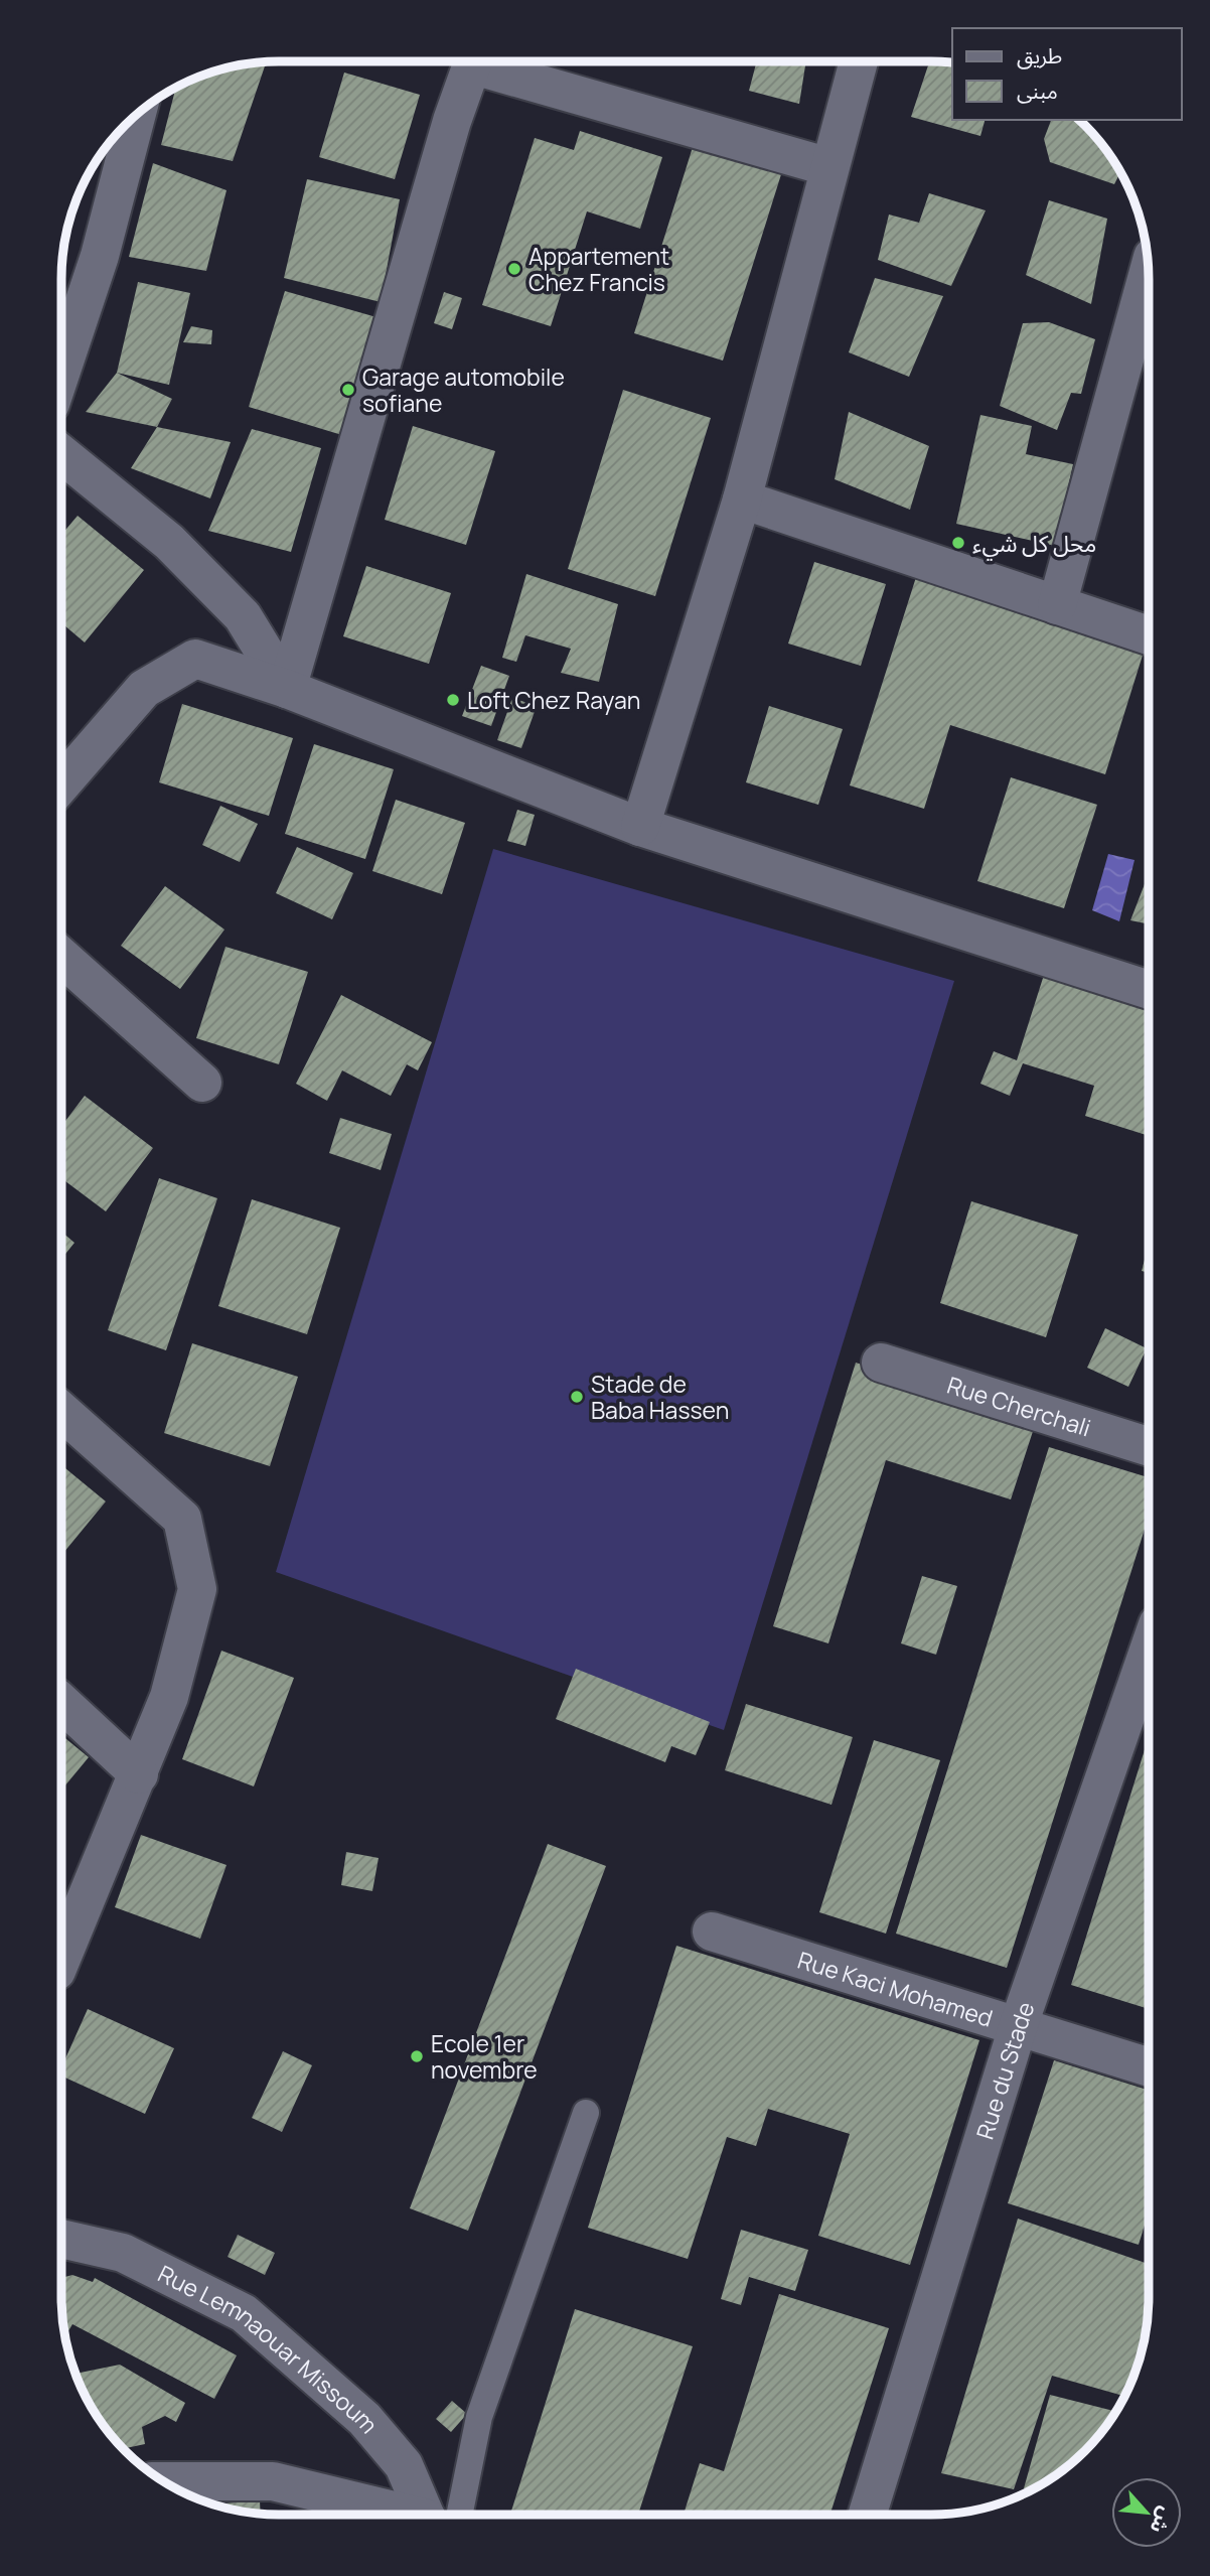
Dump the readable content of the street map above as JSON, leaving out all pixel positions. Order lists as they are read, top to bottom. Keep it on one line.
{"streets":{"street":["Rue Cherchali","Rue Kaci Mohamed","Rue du Stade","Rue Lemnaouar Missoum"]},"crossings":[["Rue Kaci Mohamed","Rue du Stade"]],"places":["Appartement Chez Francis","Garage automobile sofiane","محل كل شيء","Loft Chez Rayan","Stade de Baba Hassen","Ecole 1er novembre"],"legend":["طريق","مبنى"],"north":"bottom right"}
